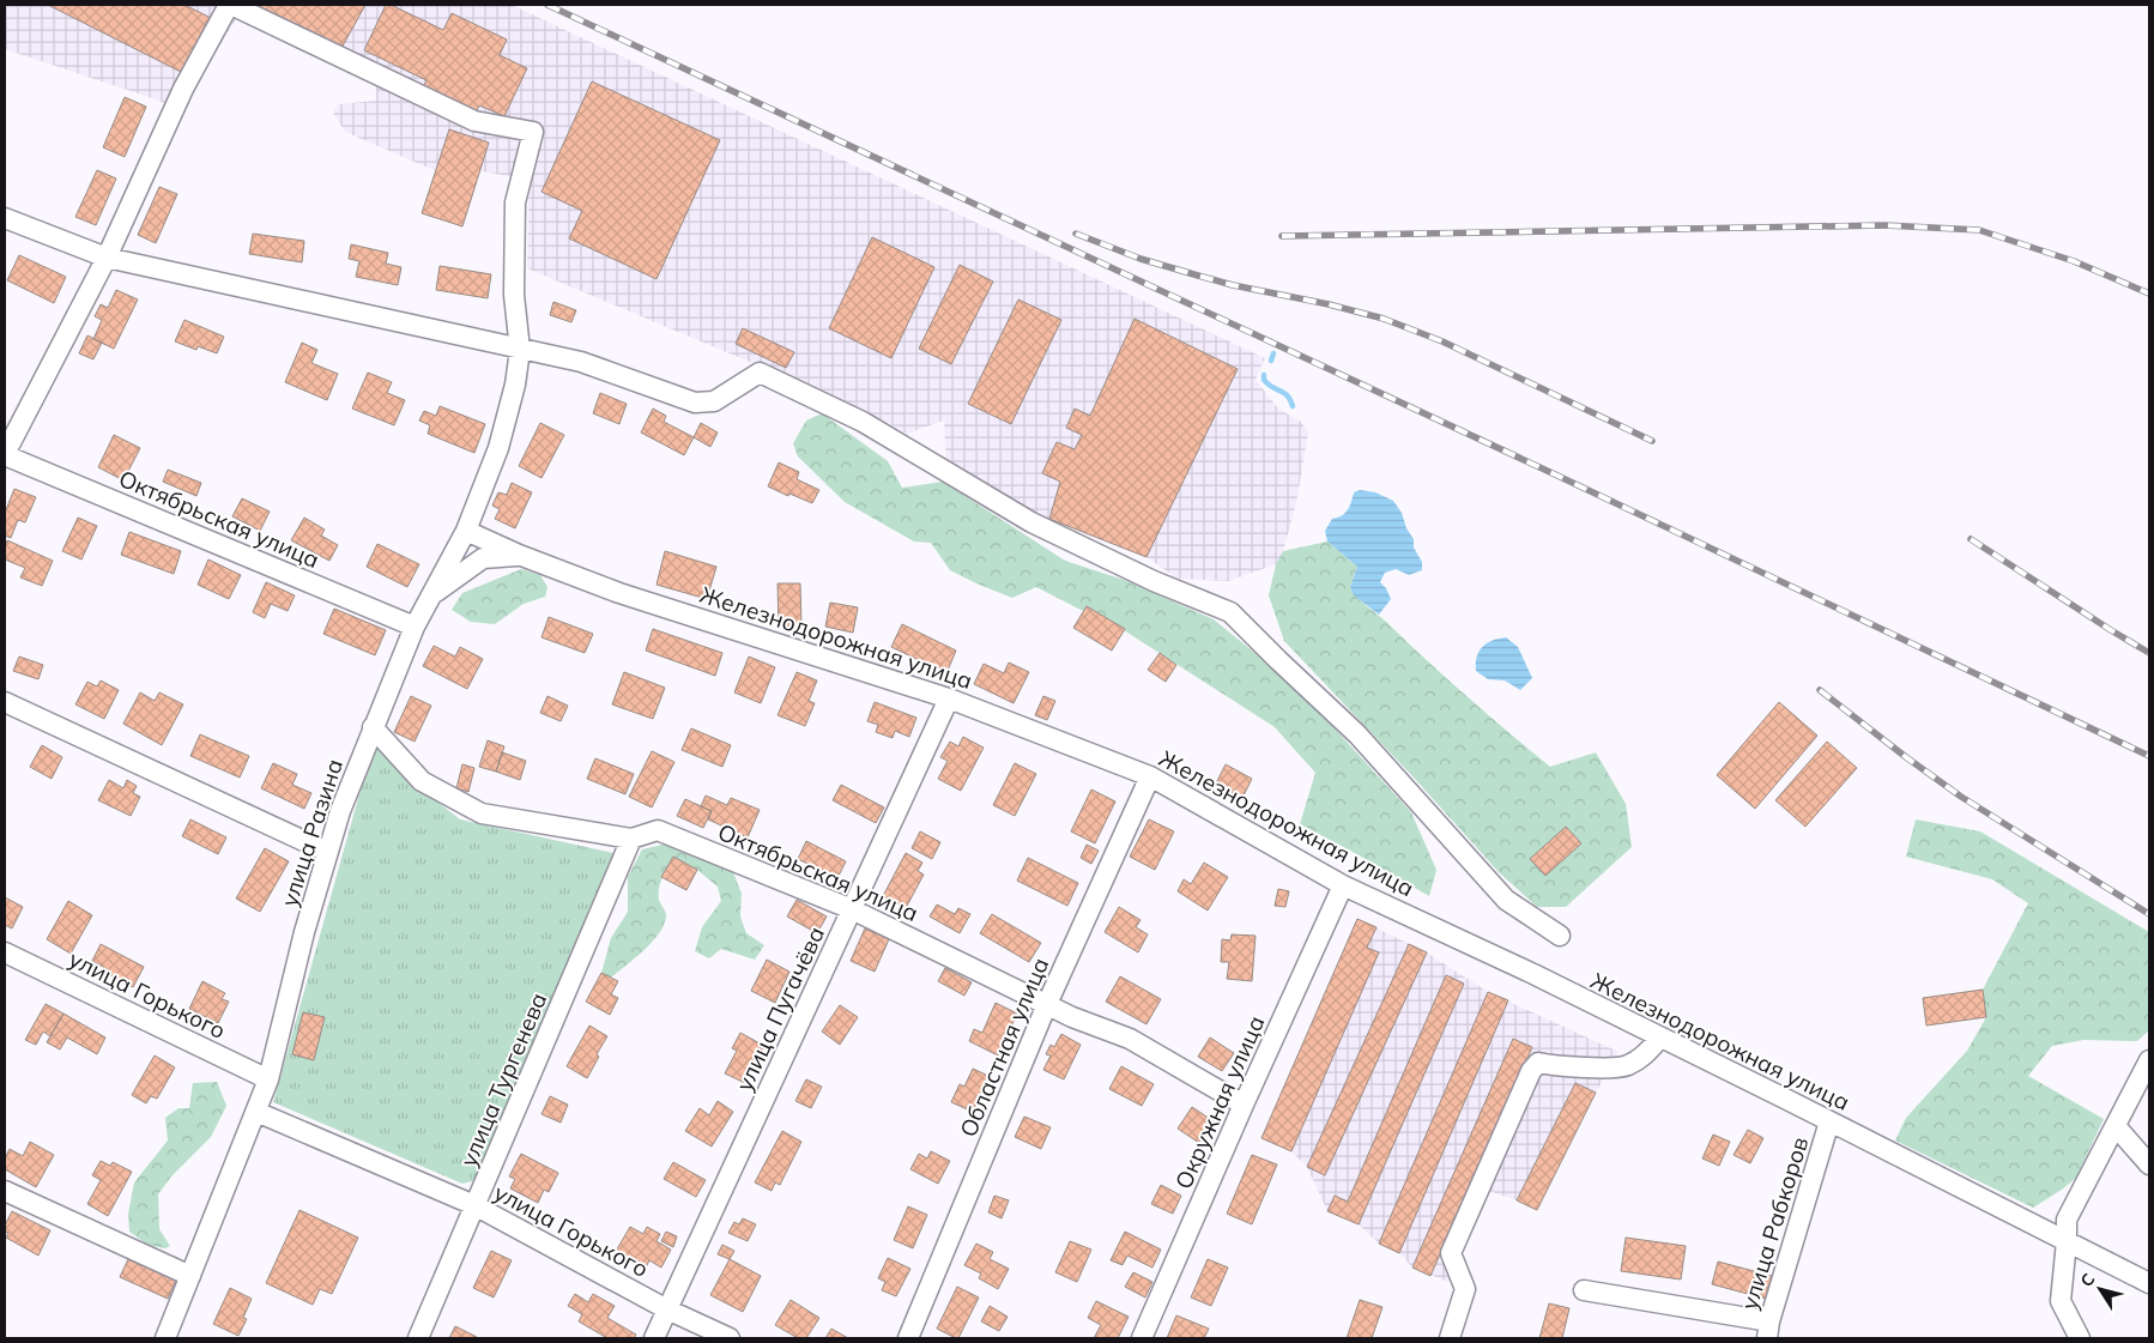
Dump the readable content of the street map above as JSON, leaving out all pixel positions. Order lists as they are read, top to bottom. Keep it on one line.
{"streets":{"street":["Октябрьская улица","Железнодорожная улица","улица Разина","улица Горького","улица Пугачёва","Областная улица","улица Тургенева","Окружная улица","улица Рабкоров"]},"crossings":[["Октябрьская улица","улица Разина"],["Октябрьская улица","улица Пугачёва"],["Октябрьская улица","Областная улица"],["Октябрьская улица","улица Тургенева"],["Октябрьская улица","Окружная улица"],["Железнодорожная улица","улица Разина"],["Железнодорожная улица","улица Пугачёва"],["Железнодорожная улица","Областная улица"],["Железнодорожная улица","Окружная улица"],["Железнодорожная улица","улица Рабкоров"],["улица Разина","улица Горького"],["улица Горького","улица Пугачёва"],["улица Горького","улица Тургенева"]],"north":"top left"}
